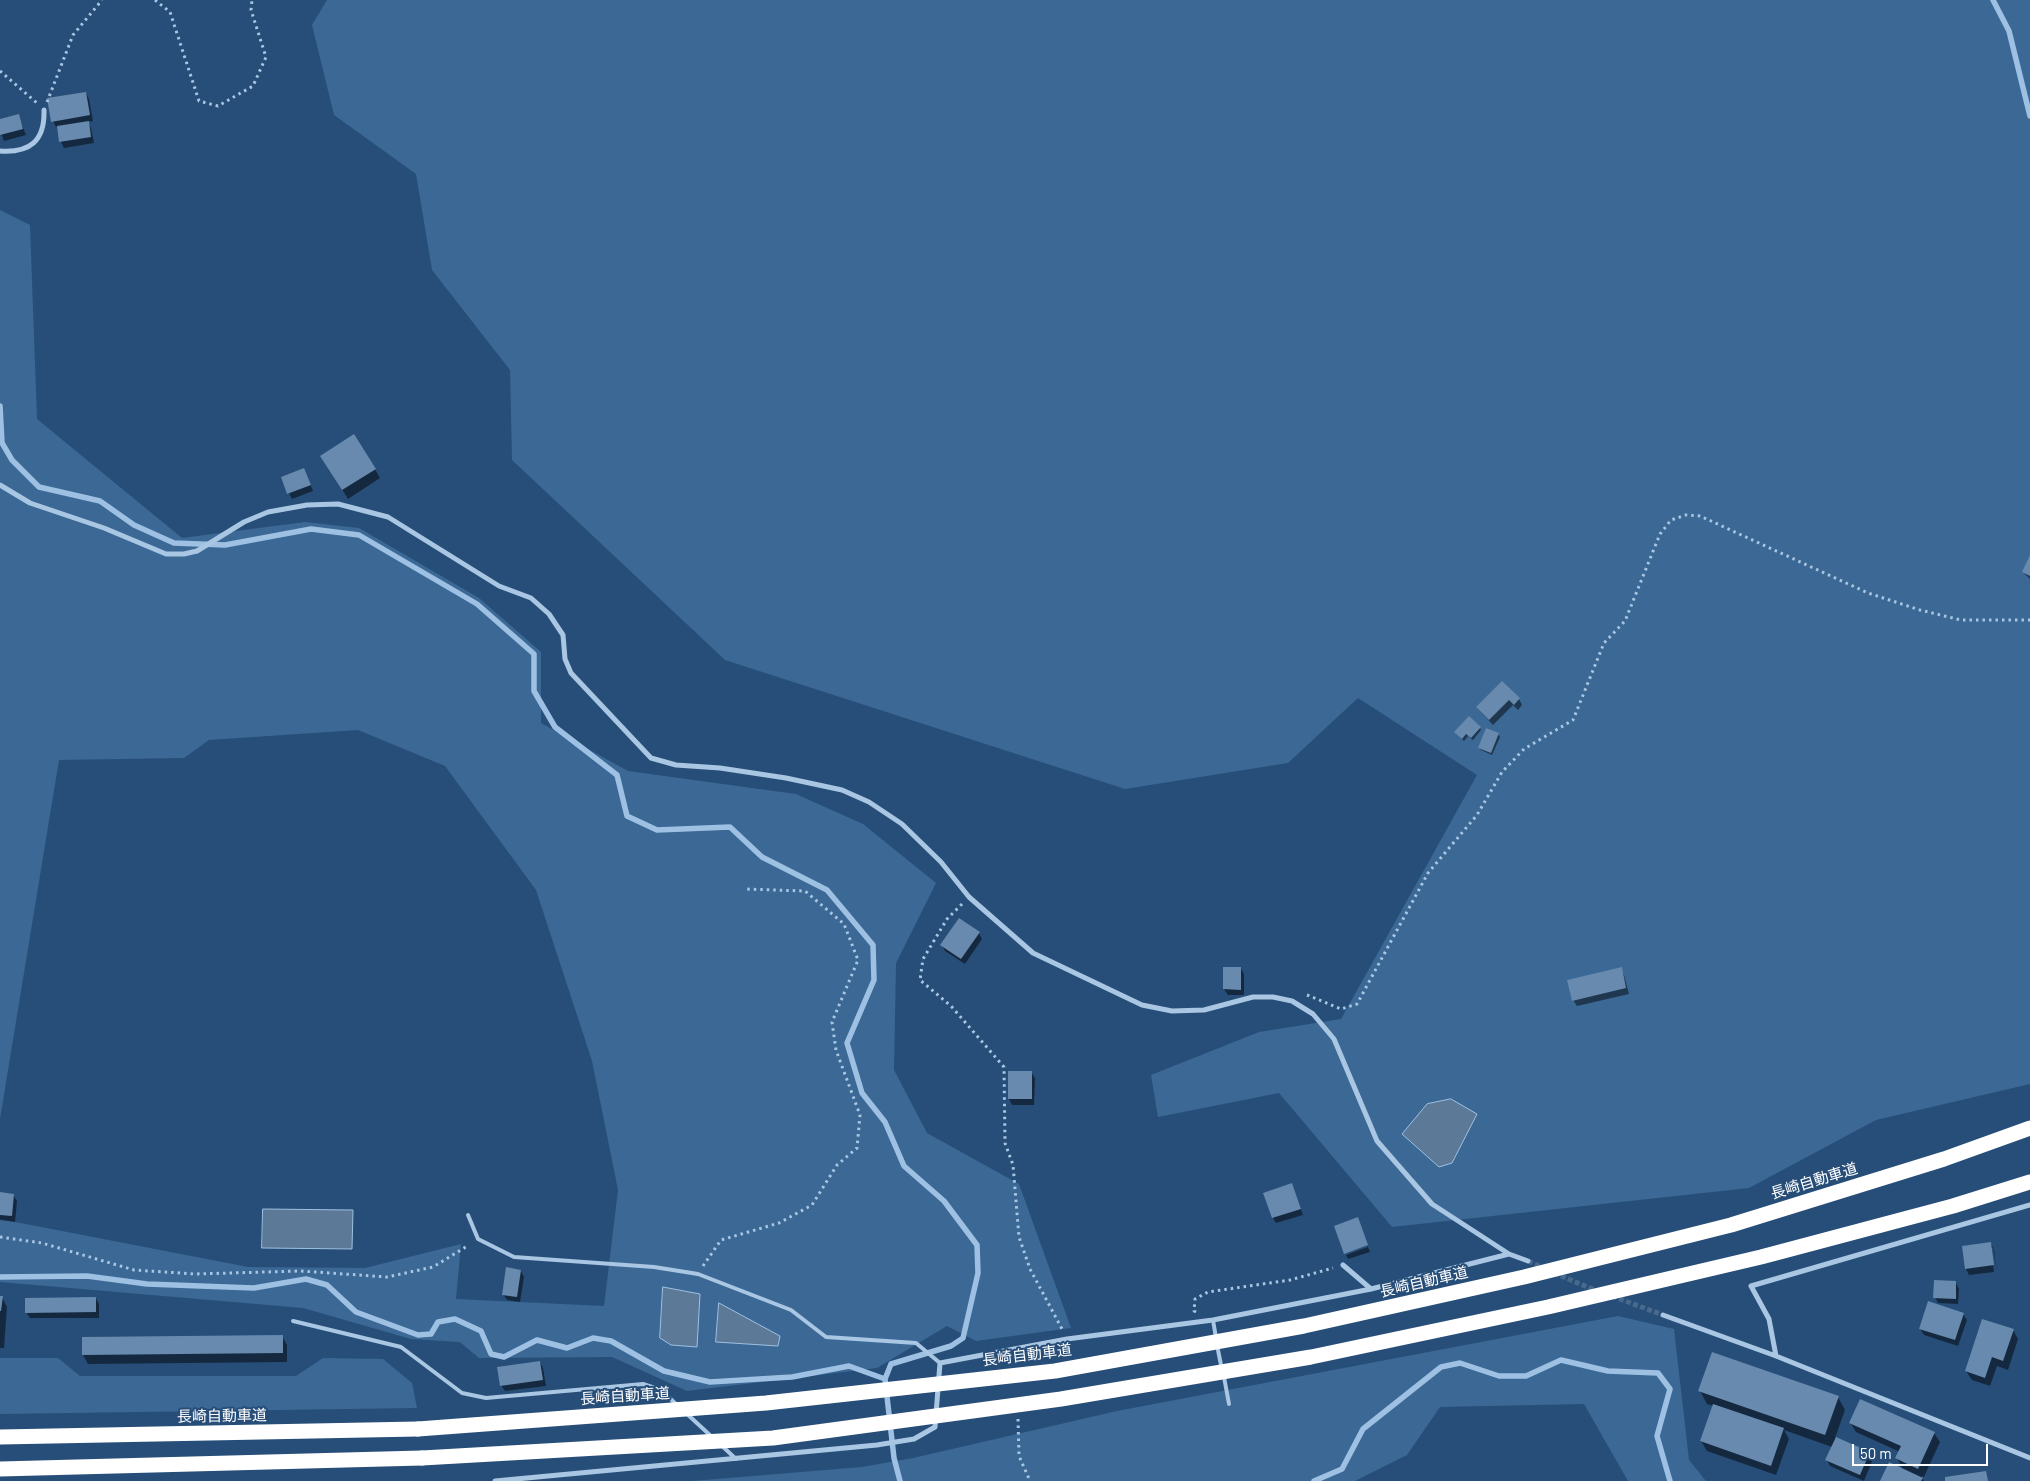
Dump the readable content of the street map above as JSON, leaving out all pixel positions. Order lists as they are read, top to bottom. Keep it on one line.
{"streets":{"highway":["長崎自動車道"]},"scale_bar":"50 m"}
